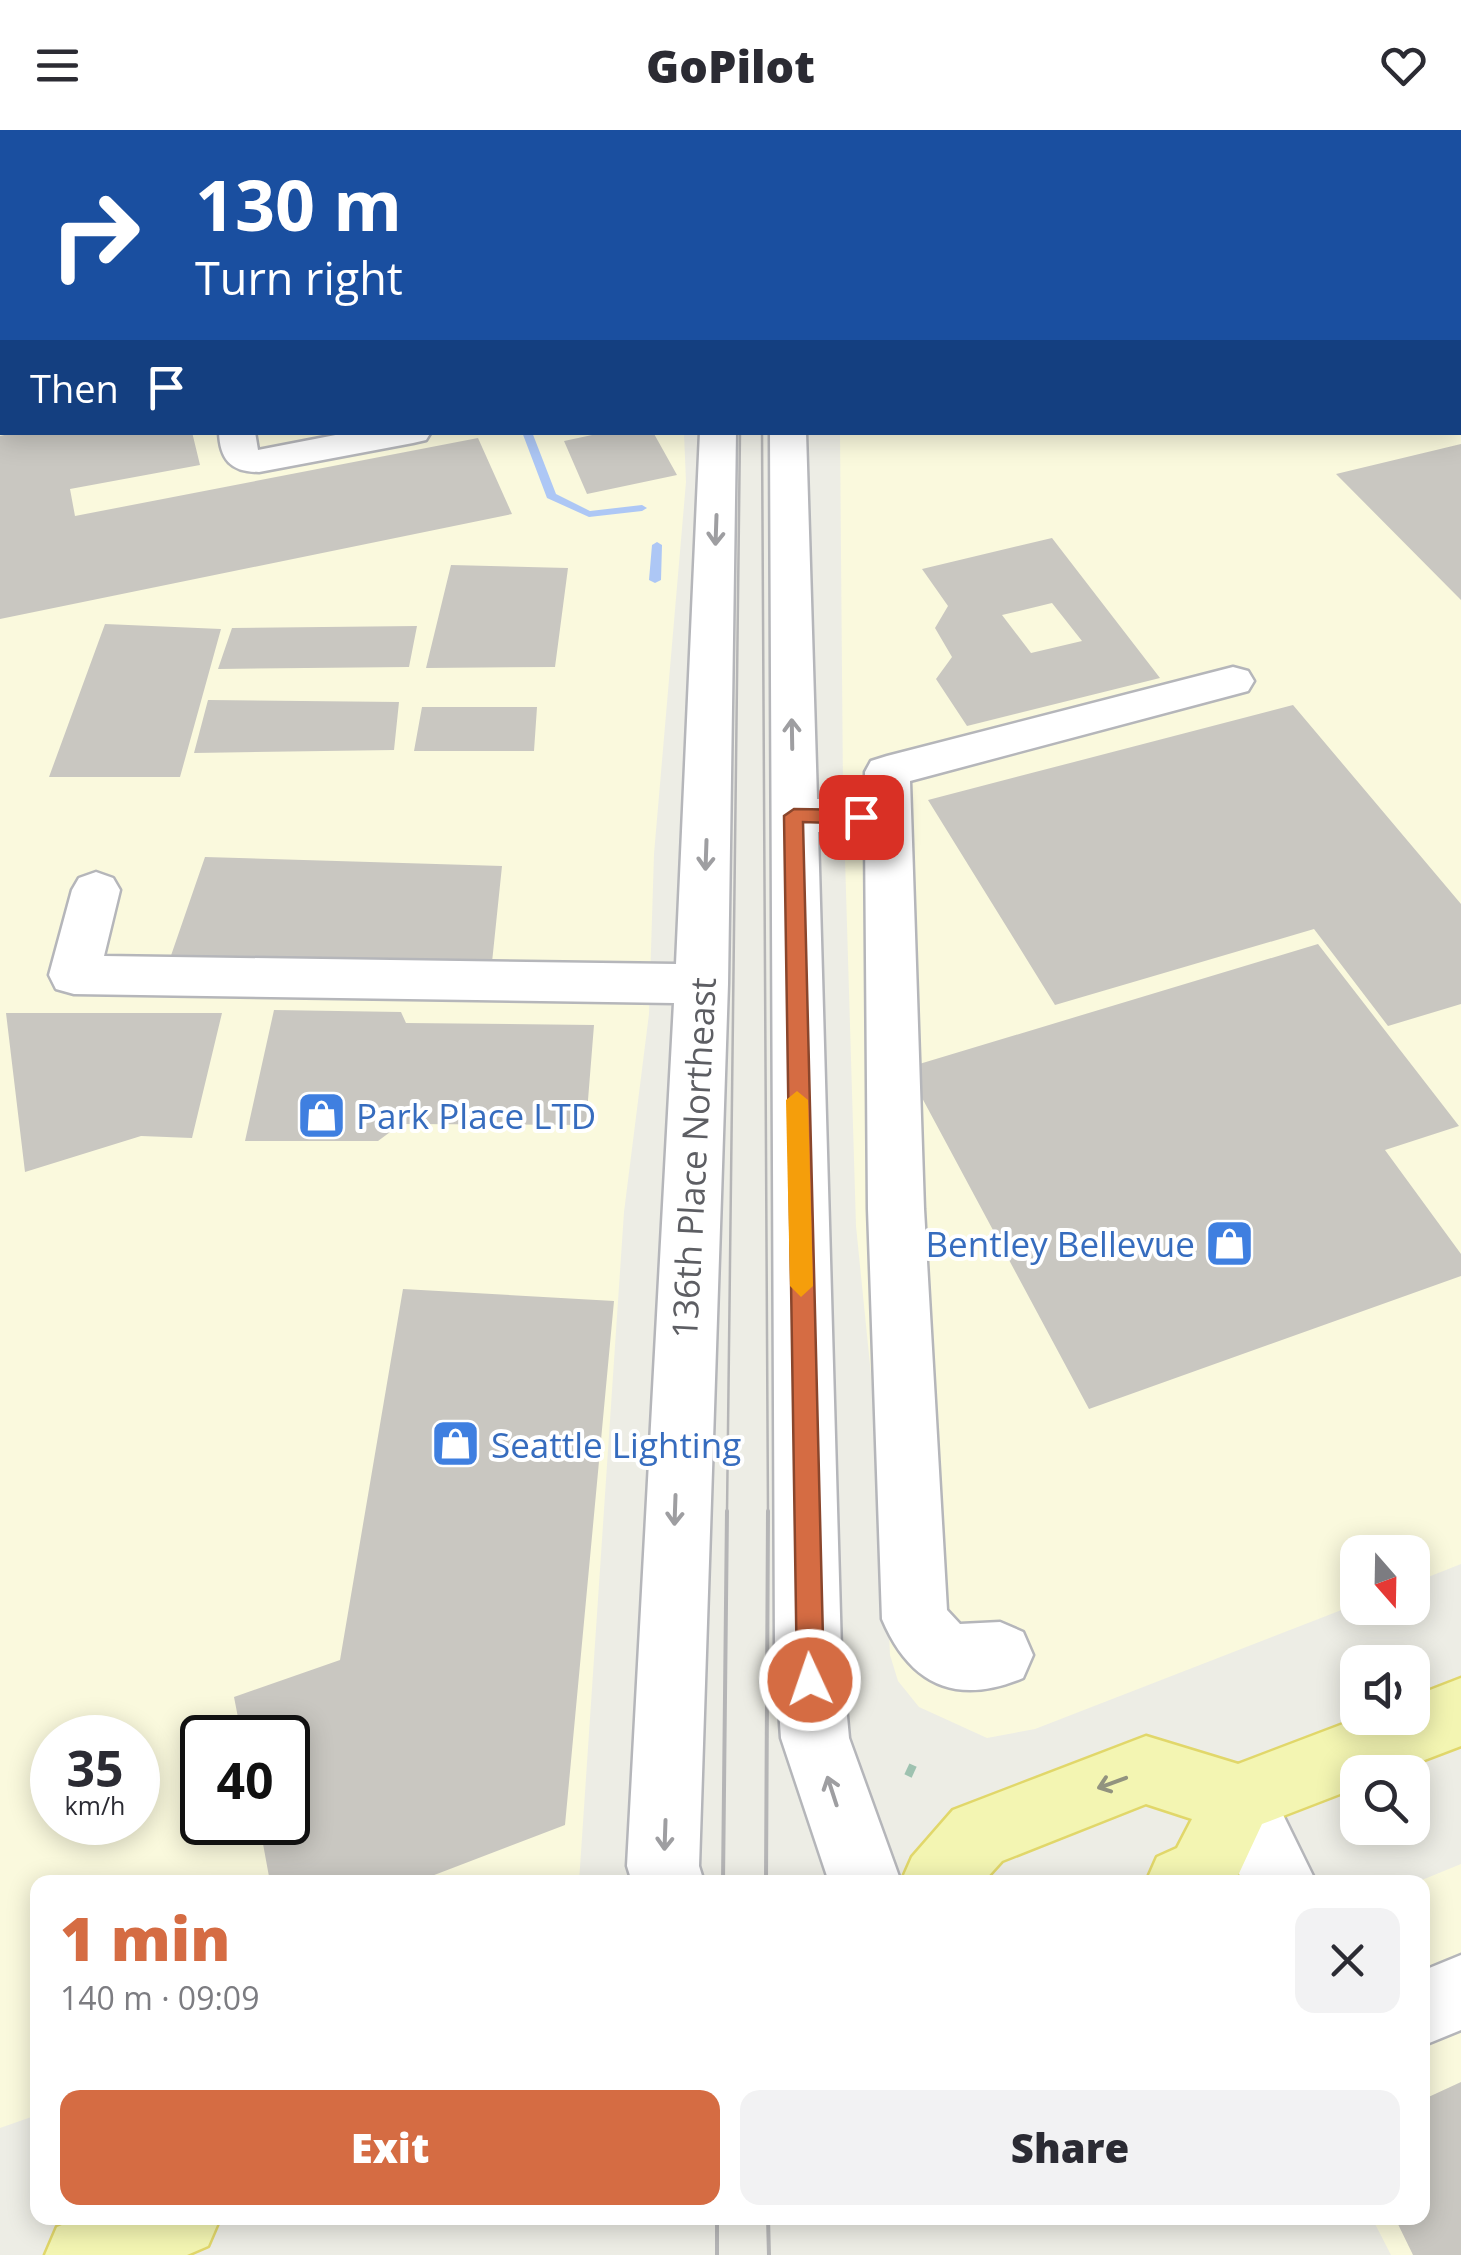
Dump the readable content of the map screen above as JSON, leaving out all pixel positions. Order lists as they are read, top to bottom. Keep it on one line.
{"streets":{"street":["136th Place Northeast"]},"places":{"shop":["Park Place LTD","Bentley Bellevue","Seattle Lighting"]},"north":"bottom","page":{"header":"GoPilot","turn":["130 m","Turn right"],"then":"Then","speed":"35 km/h","limit":"40","heading":["1 min","140 m · 09:09"],"buttons":["Exit","Share"]}}
